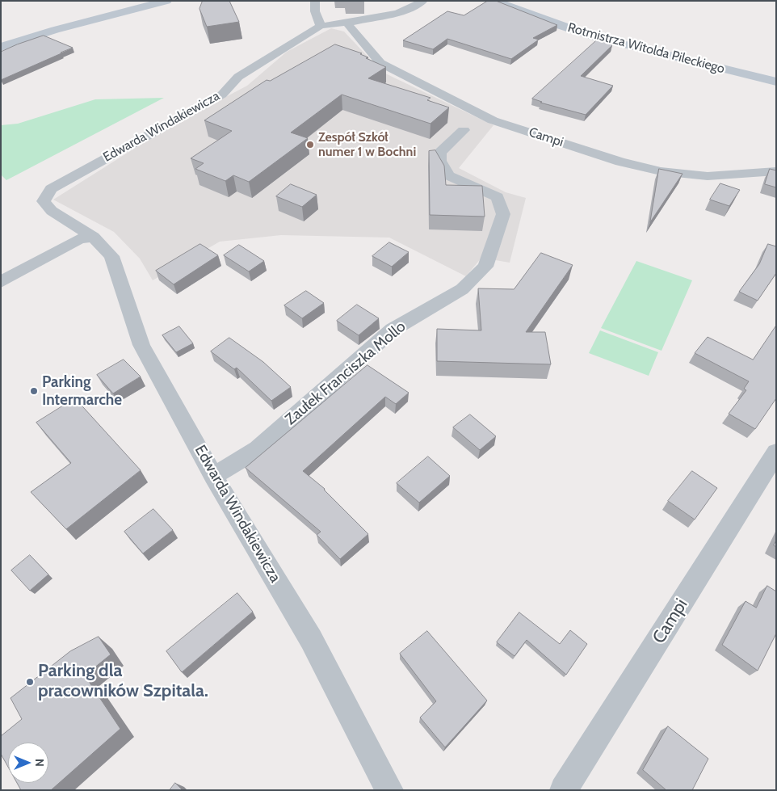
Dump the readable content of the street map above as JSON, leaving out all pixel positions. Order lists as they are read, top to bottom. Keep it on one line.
{"streets":{"main road":["Rotmistrza Witolda Pileckiego"],"street":["Edwarda Windakiewicza","Campi","Zaułek Franciszka Mollo"]},"crossings":[["Edwarda Windakiewicza","Campi"],["Edwarda Windakiewicza","Zaułek Franciszka Mollo"]],"places":["Zespół Szkół numer 1 w Bochni","Parking Intermarche","Parking dla pracowników Szpitala."],"north":"right"}
